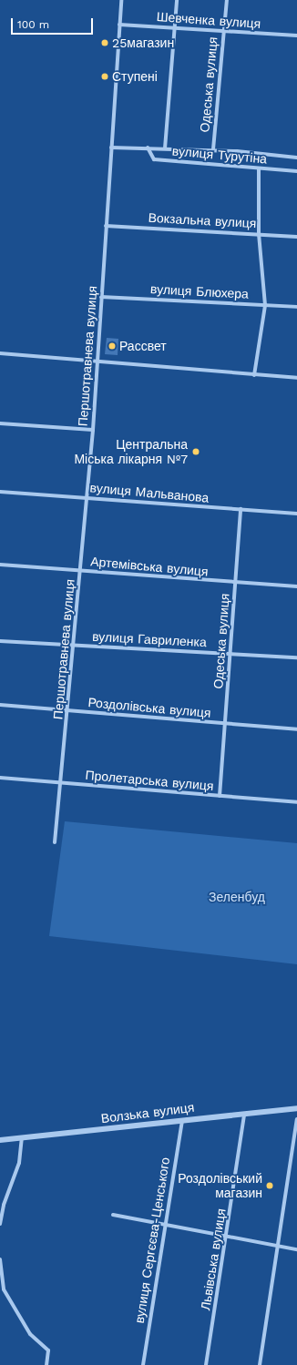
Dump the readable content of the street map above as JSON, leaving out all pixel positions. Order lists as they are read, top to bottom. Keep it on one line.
{"streets":{"street":["Шевченка вулиця","Одеська вулиця","вулиця Турутіна","Вокзальна вулиця","вулиця Блюхера","Першотравнева вулиця","вулиця Мальванова","Артемівська вулиця","вулиця Гавриленка","Роздолівська вулиця","Пролетарська вулиця","Волзька вулиця","вулиця Сергєєва-Ценського","Львівська вулиця"]},"crossings":[["Шевченка вулиця","Одеська вулиця"],["Шевченка вулиця","Першотравнева вулиця"],["Одеська вулиця","вулиця Турутіна"],["Одеська вулиця","вулиця Мальванова"],["Одеська вулиця","Артемівська вулиця"],["Одеська вулиця","вулиця Гавриленка"],["Одеська вулиця","Роздолівська вулиця"],["Одеська вулиця","Пролетарська вулиця"],["вулиця Турутіна","Першотравнева вулиця"],["Вокзальна вулиця","Першотравнева вулиця"],["вулиця Блюхера","Першотравнева вулиця"],["Першотравнева вулиця","вулиця Мальванова"],["Першотравнева вулиця","Артемівська вулиця"],["Першотравнева вулиця","вулиця Гавриленка"],["Першотравнева вулиця","Роздолівська вулиця"],["Першотравнева вулиця","Пролетарська вулиця"],["Волзька вулиця","вулиця Сергєєва-Ценського"],["Волзька вулиця","Львівська вулиця"]],"parks":["Зеленбуд"],"places":["25магазин","Ступені","Рассвет","Центральна Міська лікарня №7","Роздолівський магазин"],"scale_bar":"100 m"}
